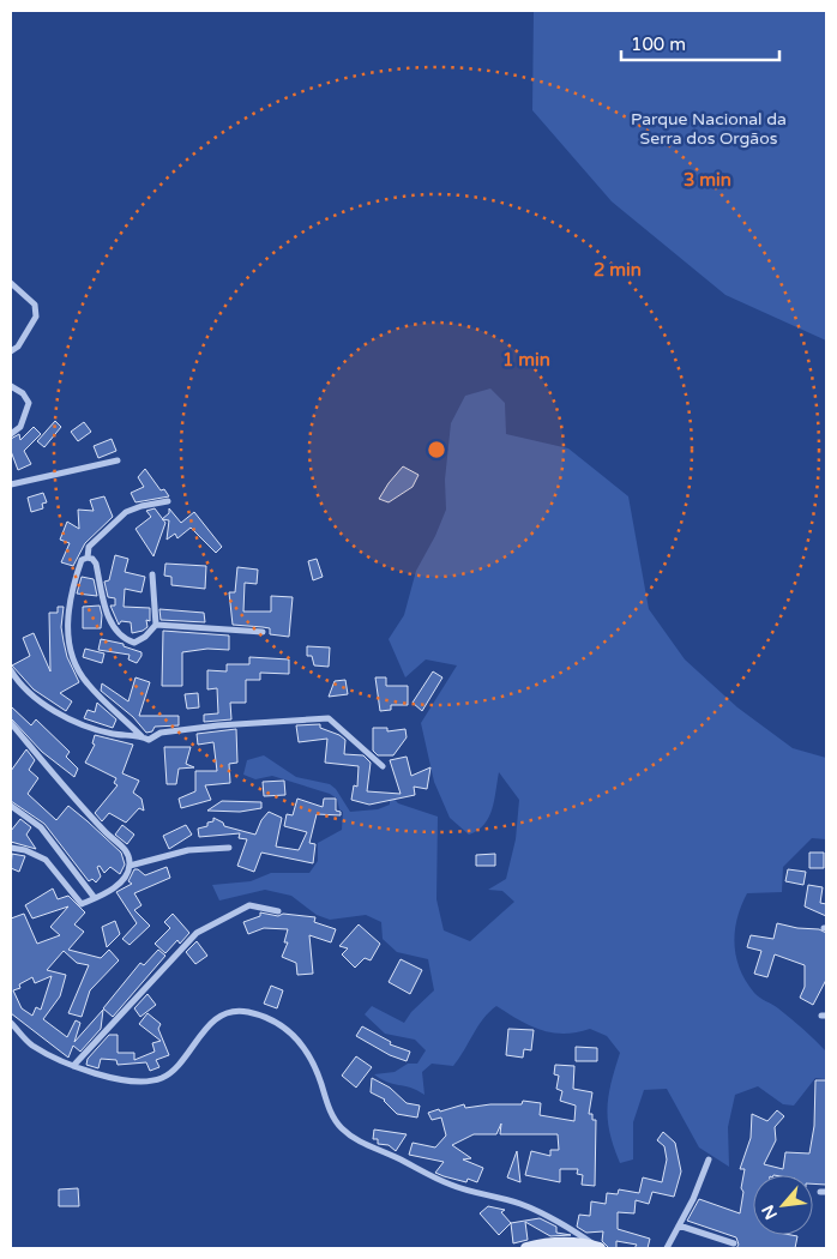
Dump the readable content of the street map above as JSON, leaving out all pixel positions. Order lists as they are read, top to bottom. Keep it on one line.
{"parks":["Parque Nacional da Serra dos Orgãos"],"scale_bar":"100 m","north":"bottom left","rings":["3 min","2 min","1 min"]}
